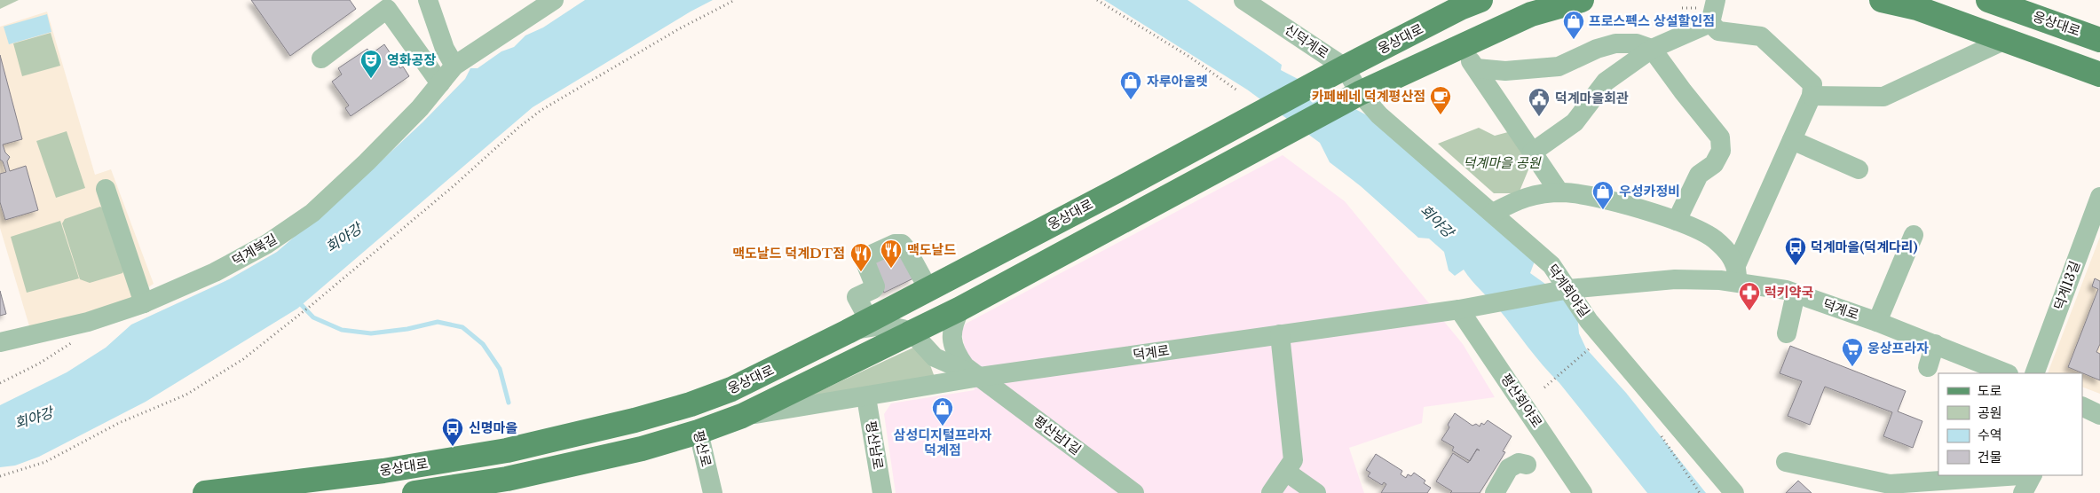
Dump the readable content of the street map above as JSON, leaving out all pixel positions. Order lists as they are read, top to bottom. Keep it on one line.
{"streets":{"main road":["웅상대로","평산로"],"street":["신덕계로","덕계북길","덕계13길","덕계회야길","덕계로","평산회야로","평산남1길","평산남로"]},"crossings":[["웅상대로","신덕계로"],["웅상대로","덕계회야길"],["웅상대로","덕계로"],["웅상대로","평산로"],["신덕계로","덕계회야길"],["덕계회야길","덕계로"],["덕계로","평산회야로"],["덕계로","평산남1길"],["덕계로","평산남로"]],"water":["회야강"],"parks":["덕계마을 공원"],"places":{"shop":["프로스펙스 상설할인점","자루아울렛","우성카정비","삼성디지털프라자 덕계점"],"theatre":["영화공장"],"cafe":["카페베네 덕계평산점"],"public building":["덕계마을회관"],"bus stop":["덕계마을(덕계다리)","신명마을"],"restaurant":["맥도날드","맥도날드 덕계DT점"],"pharmacy":["럭키약국"],"supermarket":["웅상프라자"]},"legend":["도로","공원","수역","건물"]}
